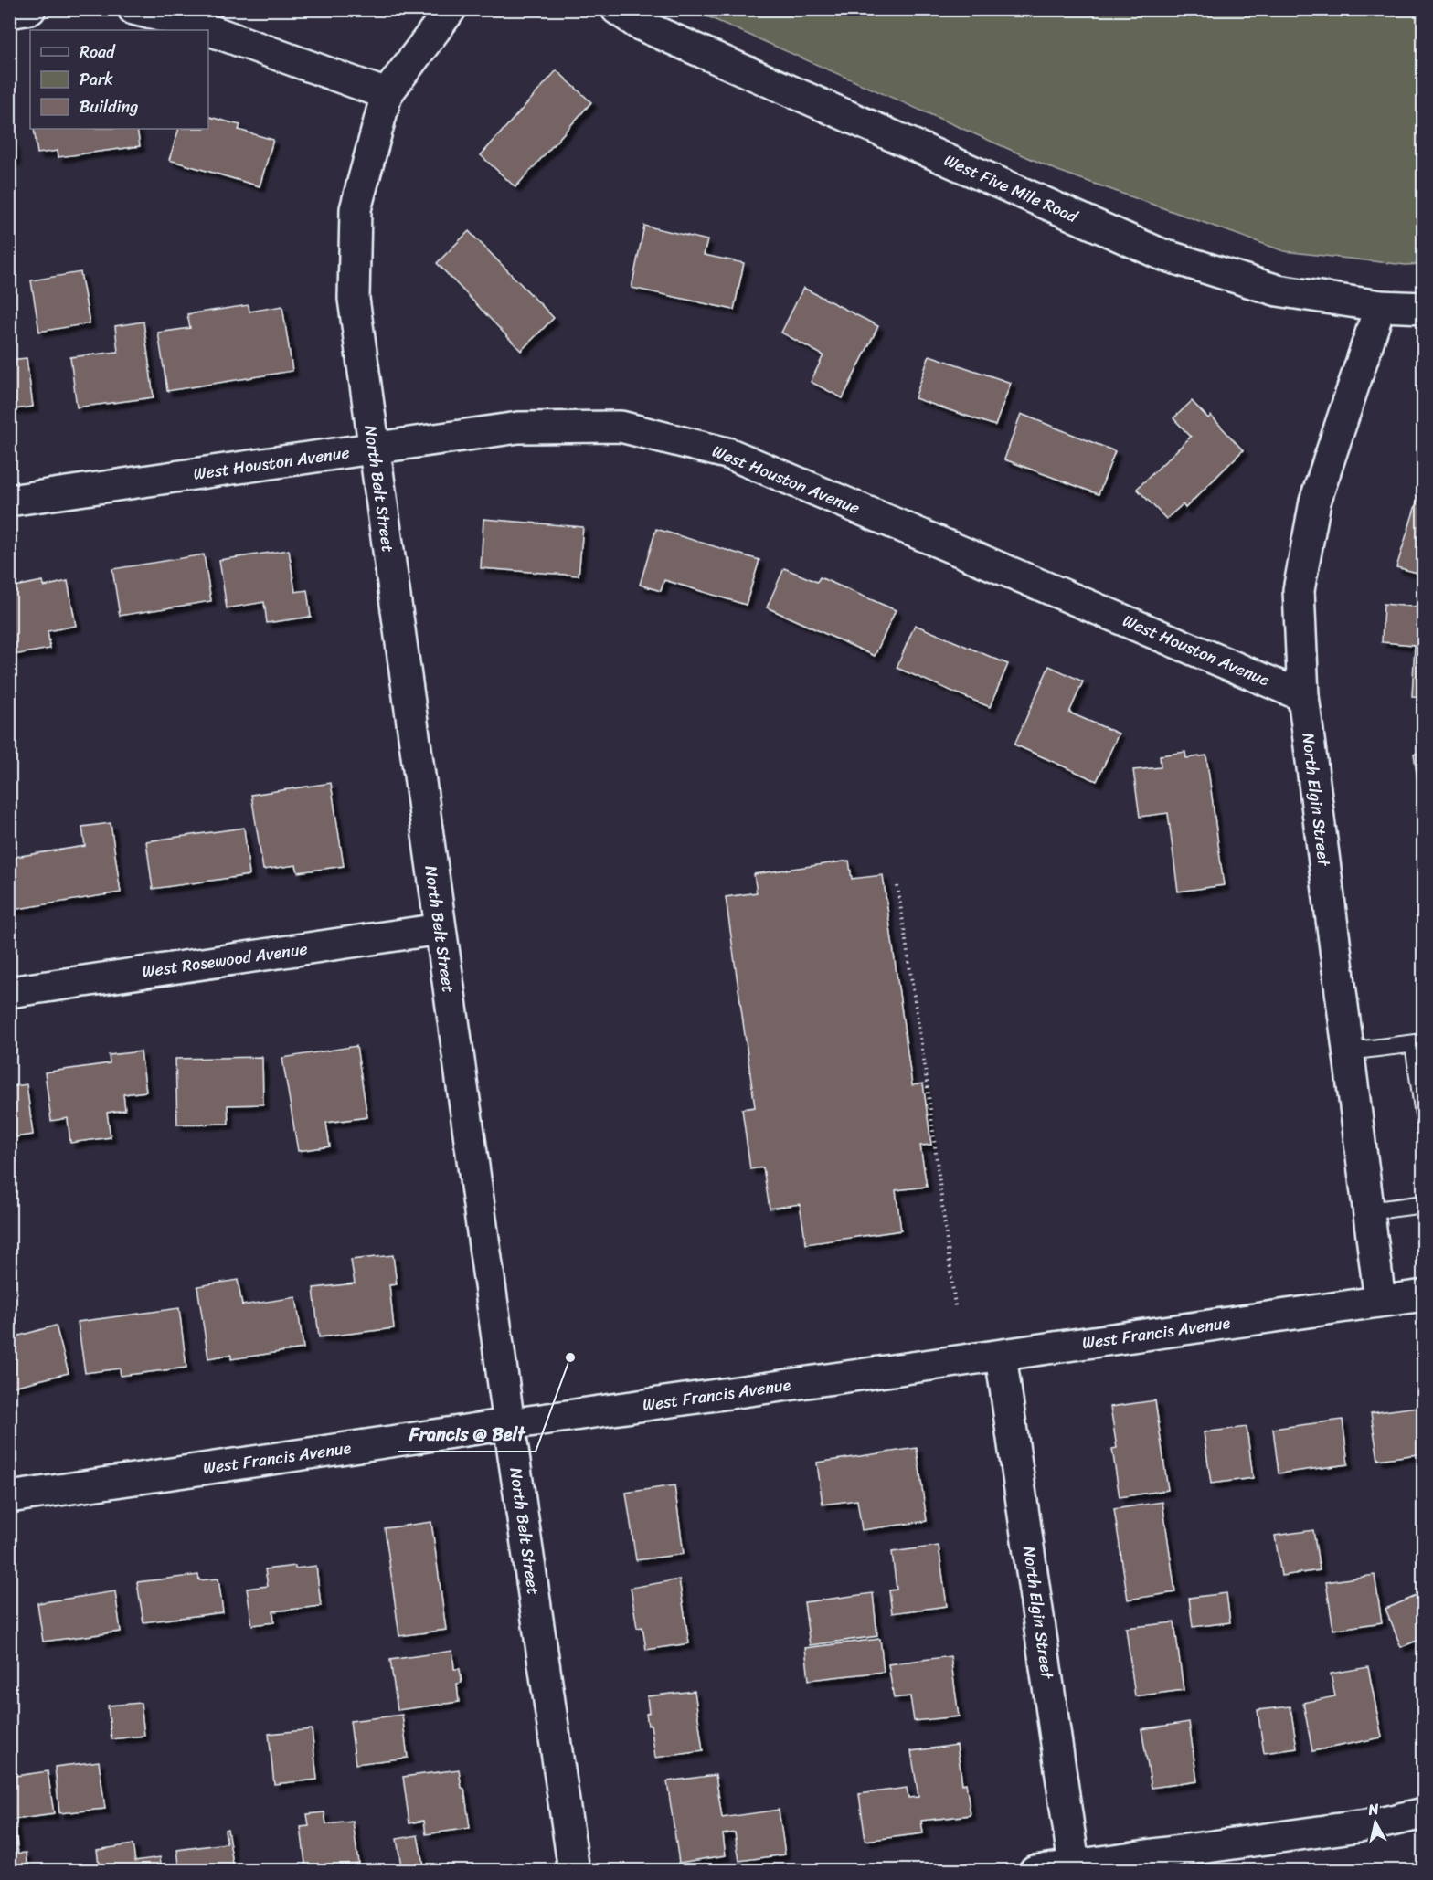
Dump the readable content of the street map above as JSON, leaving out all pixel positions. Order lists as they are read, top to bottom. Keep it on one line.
{"streets":{"street":["West Five Mile Road","West Houston Avenue","North Belt Street","North Elgin Street","West Rosewood Avenue","West Francis Avenue"]},"crossings":[["West Five Mile Road","North Elgin Street"],["West Houston Avenue","North Belt Street"],["West Houston Avenue","North Elgin Street"],["North Belt Street","West Rosewood Avenue"],["North Belt Street","West Francis Avenue"],["North Elgin Street","West Francis Avenue"]],"places":["Francis @ Belt"],"legend":["Road","Park","Building"],"north":"top"}
